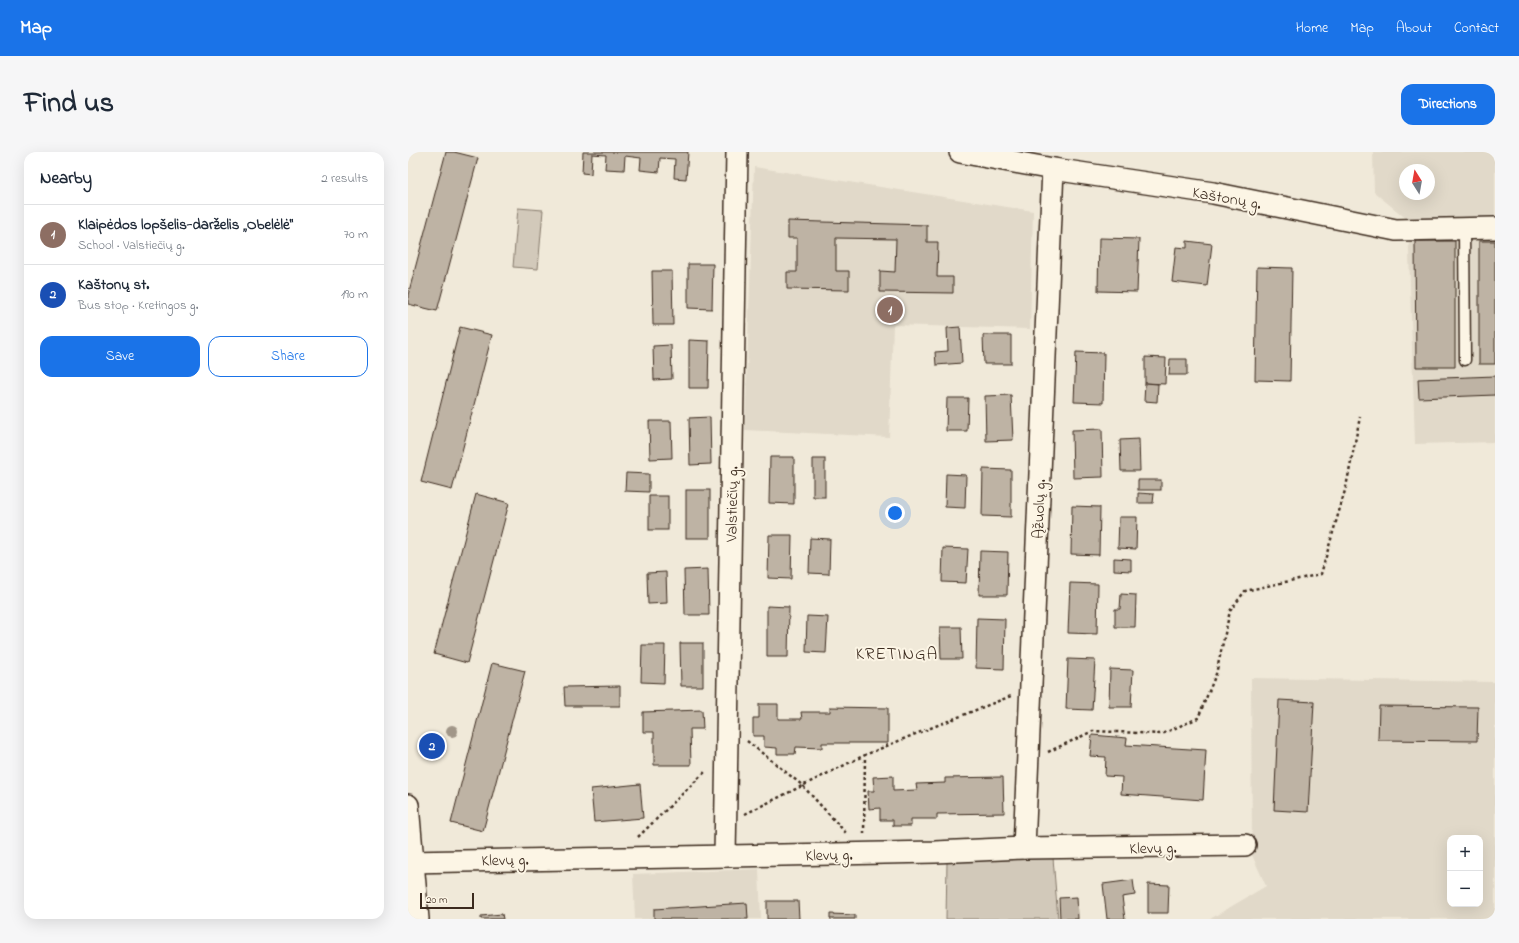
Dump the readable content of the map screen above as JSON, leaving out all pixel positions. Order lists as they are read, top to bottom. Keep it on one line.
{"streets":{"street":["Kaštonų g.","Valstiečių g.","Ąžuolų g.","Klevų g."]},"crossings":[["Kaštonų g.","Ąžuolų g."],["Valstiečių g.","Klevų g."],["Ąžuolų g.","Klevų g."]],"districts":["KRETINGA"],"scale_bar":"20 m","north":"top","page":{"header":"Map","nav":["Home","Map","About","Contact"],"title":"Find us","buttons":["Directions",["Save","Share"]],"heading":["Nearby","2 results"],"list":[{"mark":"1","name":"Klaipėdos lopšelis-darželis „Obelėlė“","note":"School · Valstiečių g.","value":"70 m"},{"mark":"2","name":"Kaštonų st.","note":"Bus stop · Kretingos g.","value":"190 m"}],"pins":["1","2"],"map_buttons":["+","−"],"scale":"20 m"}}
